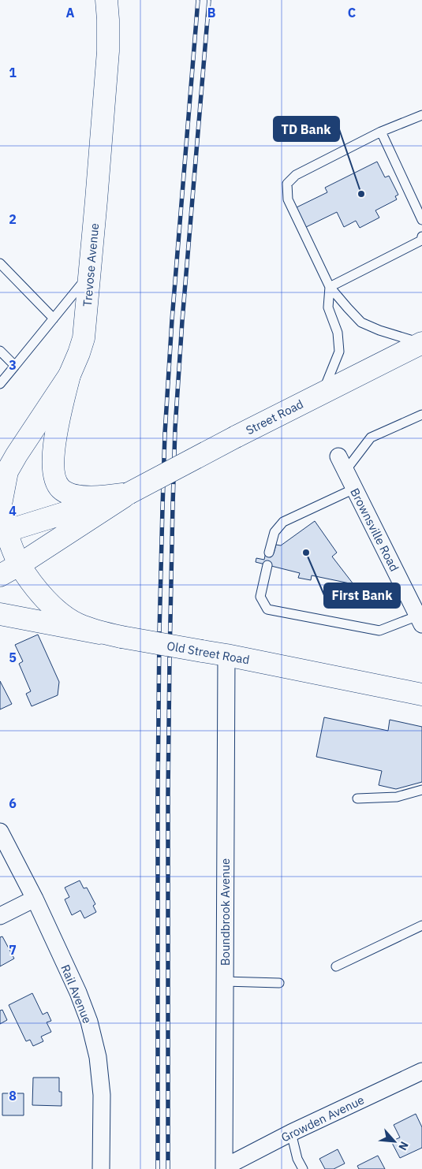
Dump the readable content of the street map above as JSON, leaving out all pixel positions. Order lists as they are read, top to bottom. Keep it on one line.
{"streets":{"street":["Trevose Avenue","Street Road","Brownsville Road","Old Street Road","Boundbrook Avenue","Rail Avenue","Growden Avenue"]},"crossings":[["Street Road","Old Street Road"],["Old Street Road","Boundbrook Avenue"],["Boundbrook Avenue","Growden Avenue"]],"places":["TD Bank","First Bank"],"north":"bottom right","grid":{"columns":["A","B","C"],"rows":["1","2","3","4","5","6","7","8"]}}
